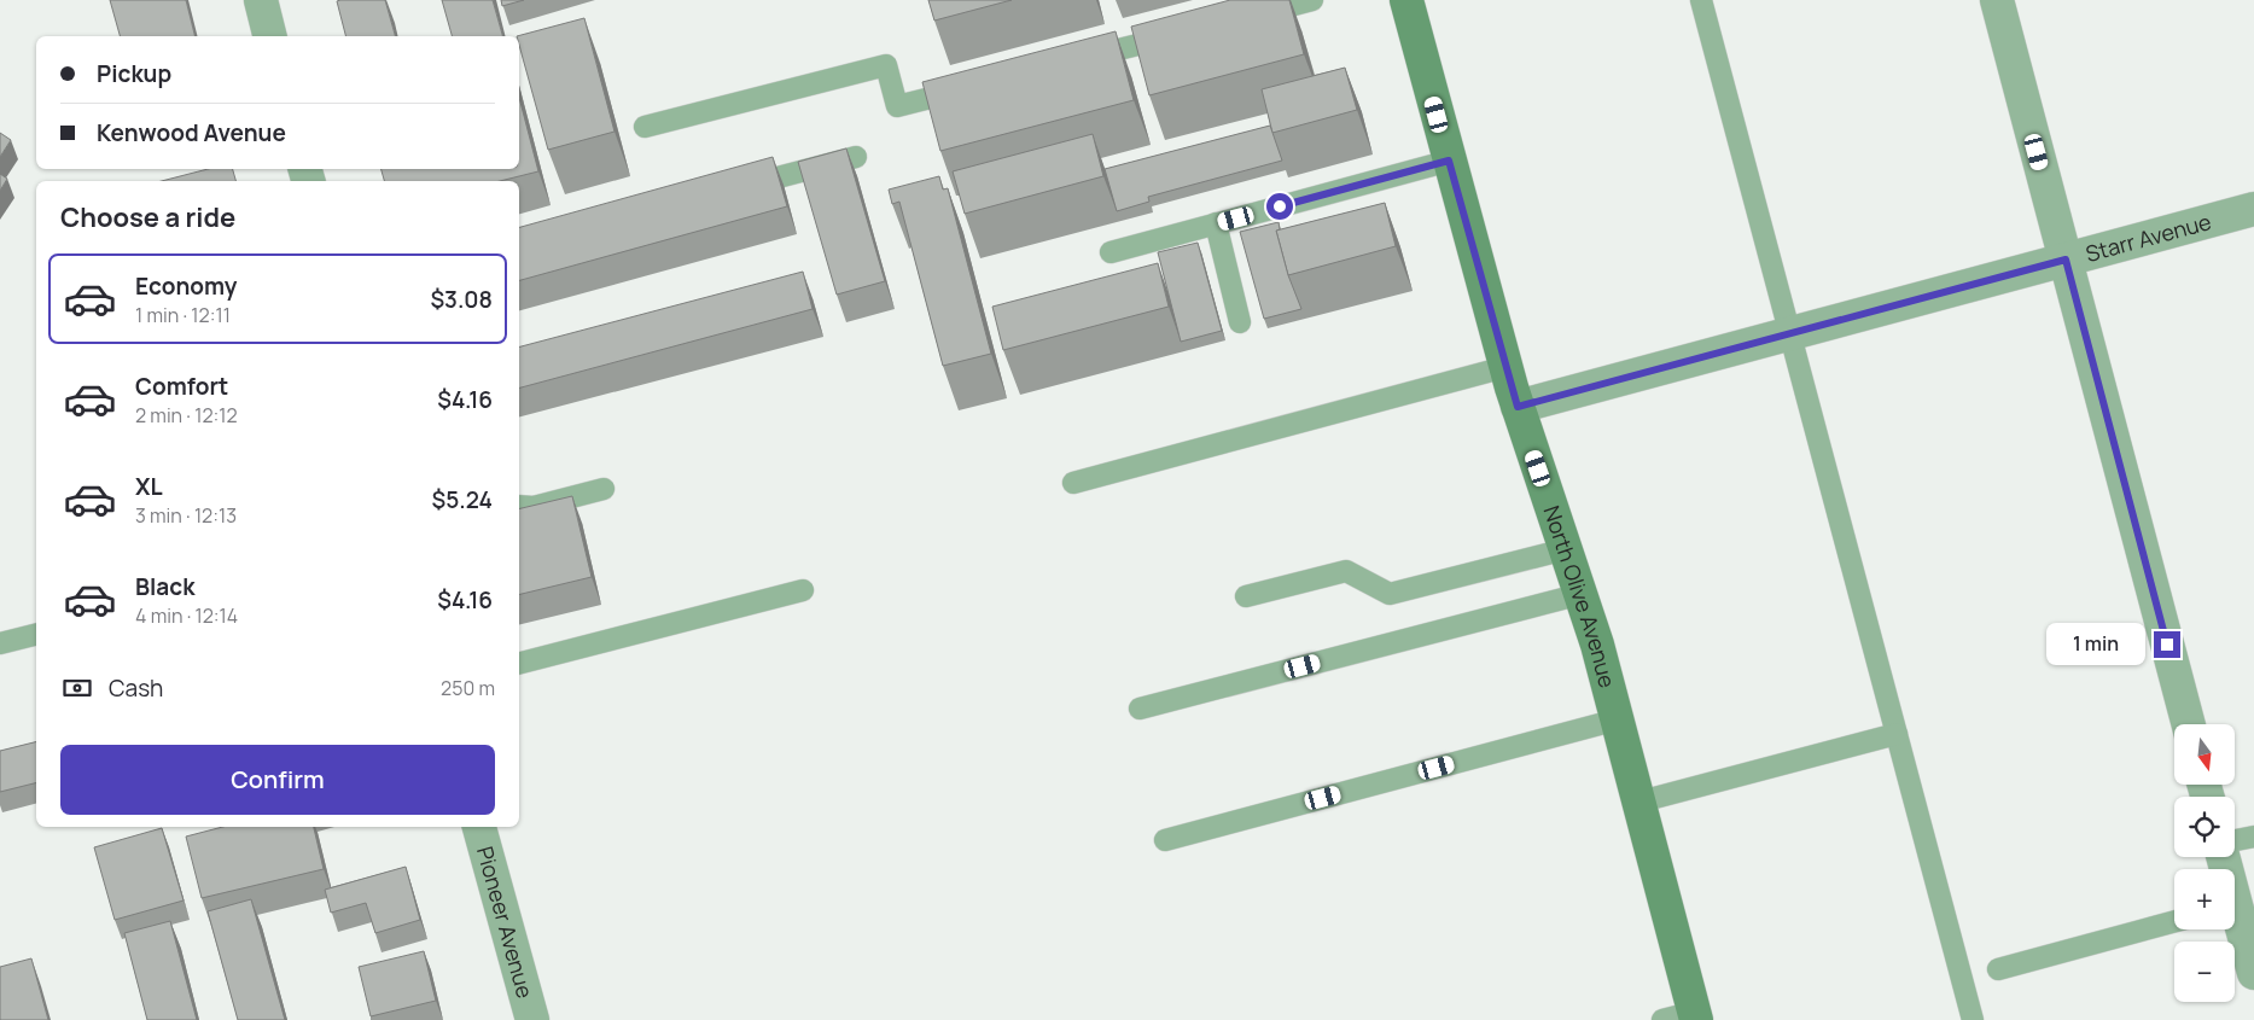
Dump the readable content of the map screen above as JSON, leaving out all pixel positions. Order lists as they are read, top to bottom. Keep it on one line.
{"streets":{"street":["Starr Avenue","North Olive Avenue","Pioneer Avenue"]},"crossings":[["Starr Avenue","North Olive Avenue"]],"north":"bottom","page":{"banner":["Pickup","Kenwood Avenue"],"heading":"Choose a ride","list":[{"name":"Economy","note":"1 min · 12:11","value":"$3.08"},{"name":"Comfort","note":"2 min · 12:12","value":"$4.16"},{"name":"XL","note":"3 min · 12:13","value":"$5.24"},{"name":"Black","note":"4 min · 12:14","value":"$4.16"}],"bubble":"1 min","pay":["Cash","250 m"],"map_buttons":["+","−"],"buttons":"Confirm"}}
